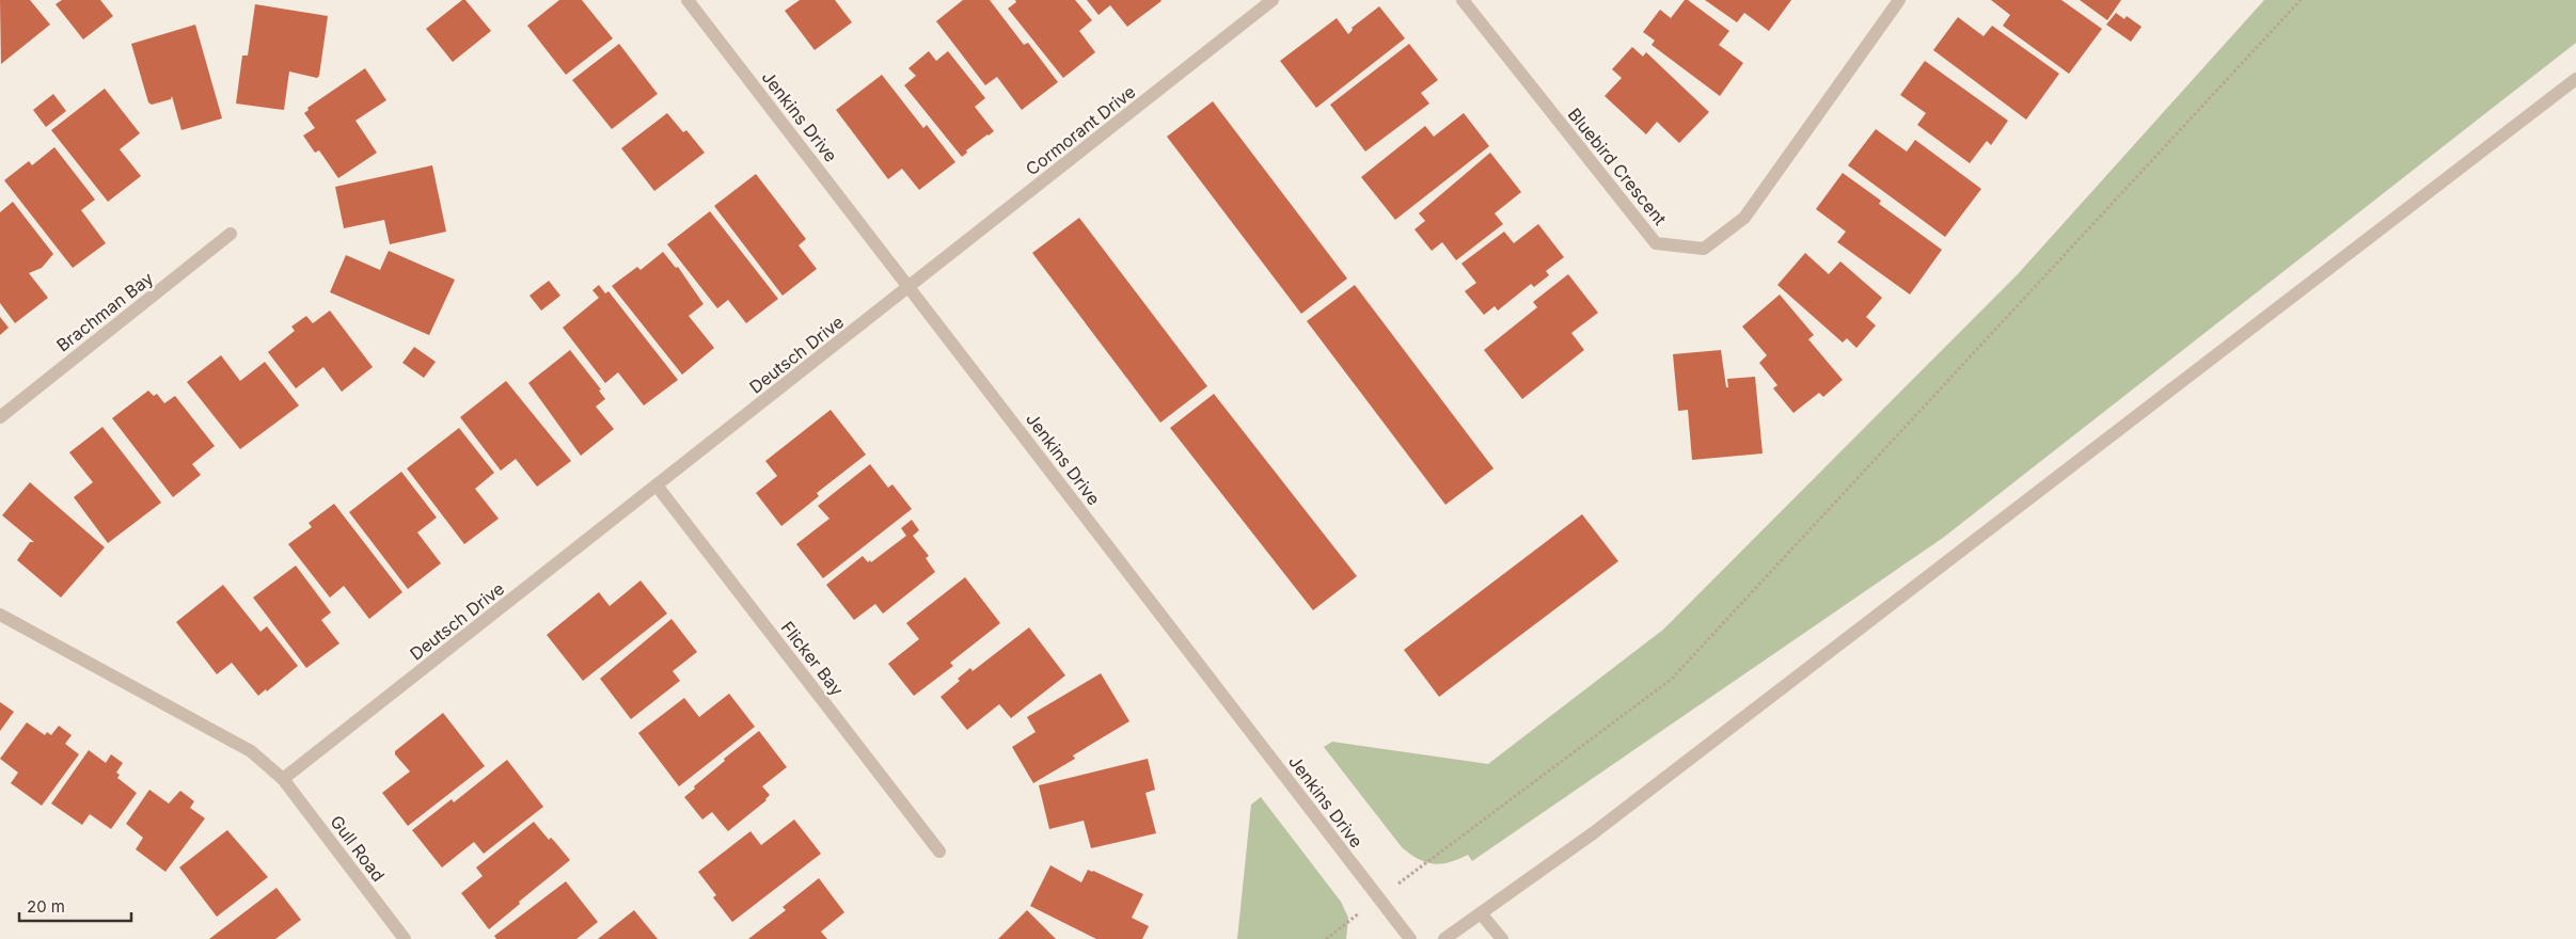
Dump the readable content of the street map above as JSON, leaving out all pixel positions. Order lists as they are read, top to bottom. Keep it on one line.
{"streets":{"street":["Jenkins Drive","Cormorant Drive","Bluebird Crescent","Brachman Bay","Deutsch Drive","Flicker Bay","Gull Road"]},"crossings":[["Jenkins Drive","Cormorant Drive"],["Jenkins Drive","Deutsch Drive"],["Cormorant Drive","Deutsch Drive"],["Deutsch Drive","Flicker Bay"],["Deutsch Drive","Gull Road"]],"scale_bar":"20 m"}
